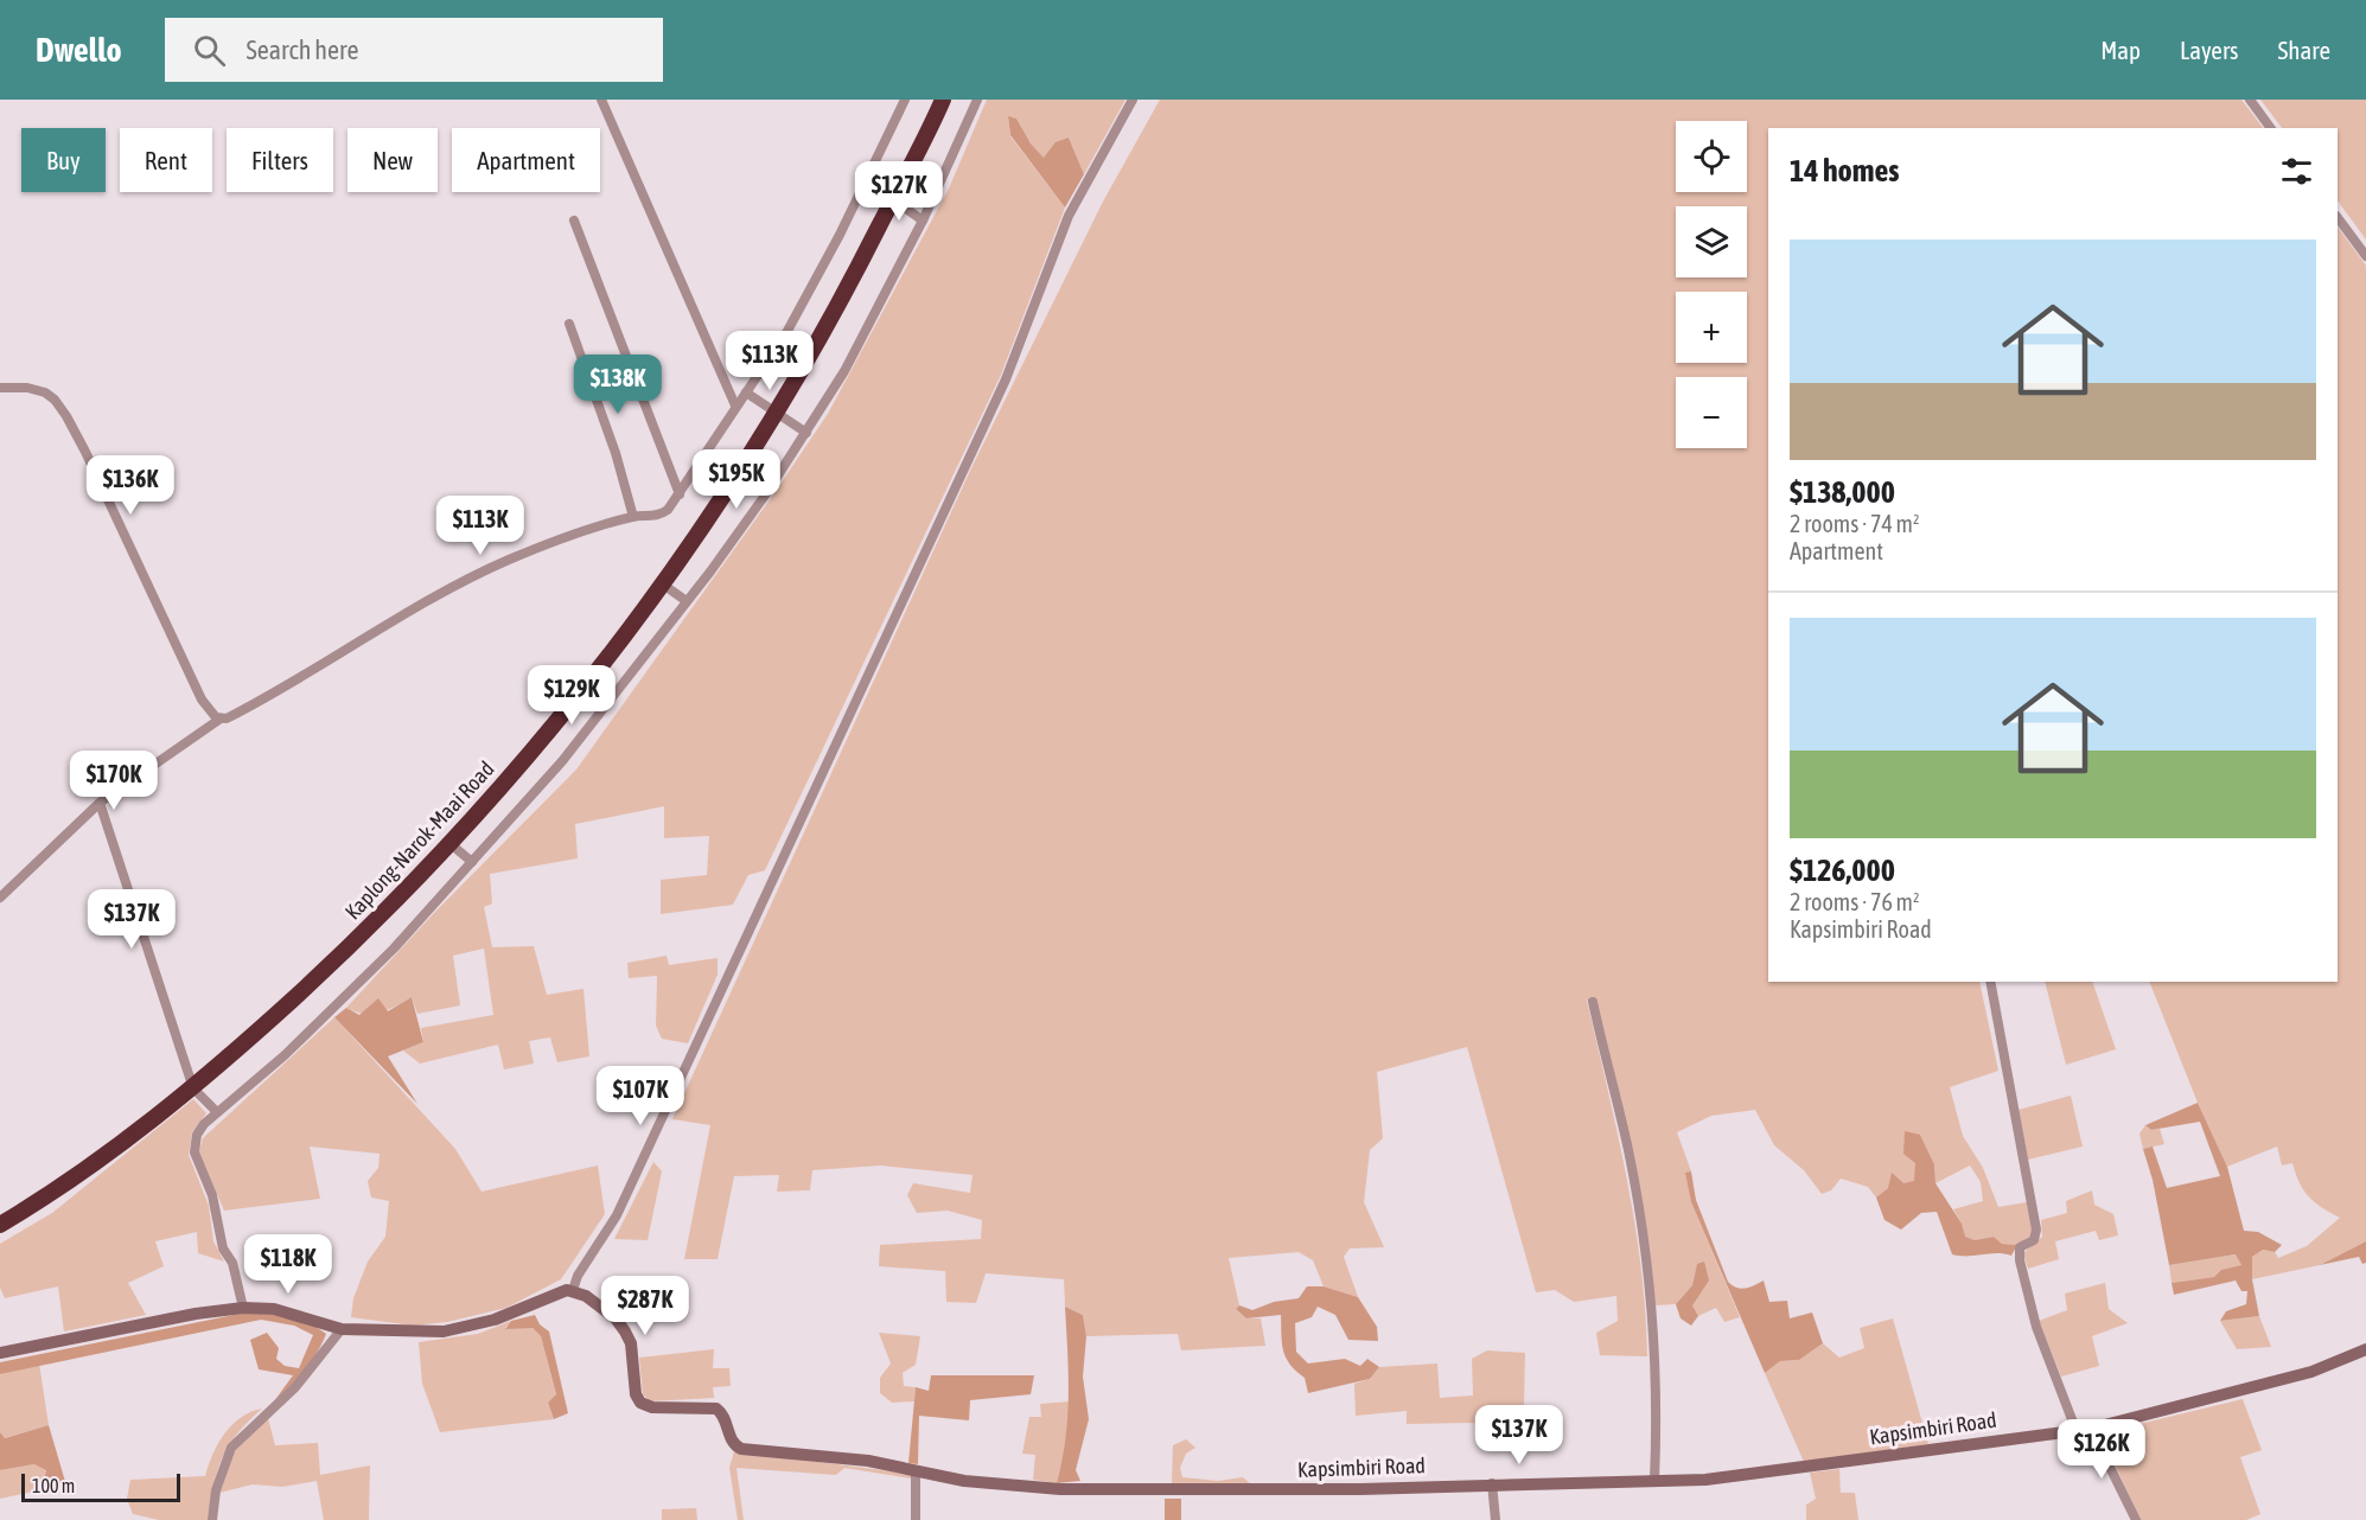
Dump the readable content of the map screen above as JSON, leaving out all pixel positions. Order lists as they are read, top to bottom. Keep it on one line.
{"streets":{"highway":["Kaplong-Narok-Maai Road"],"street":["Kapsimbiri Road"]},"scale_bar":"100 m","page":{"header":"Dwello","search":"Search here","nav":["Map","Layers","Share"],"map_buttons":["+","−"],"chip":["Buy","Rent","Filters","New","Apartment"],"heading":"14 homes","price":["$127K","$113K","$138K","$195K","$136K","$113K","$129K","$170K","$137K","$107K","$118K","$287K","$137K","$126K"],"list":[{"name":"$138,000","note":"2 rooms · 74 m² · Apartment"},{"name":"$126,000","note":"2 rooms · 76 m² · Kapsimbiri Road"}],"scale":"100 m"}}
